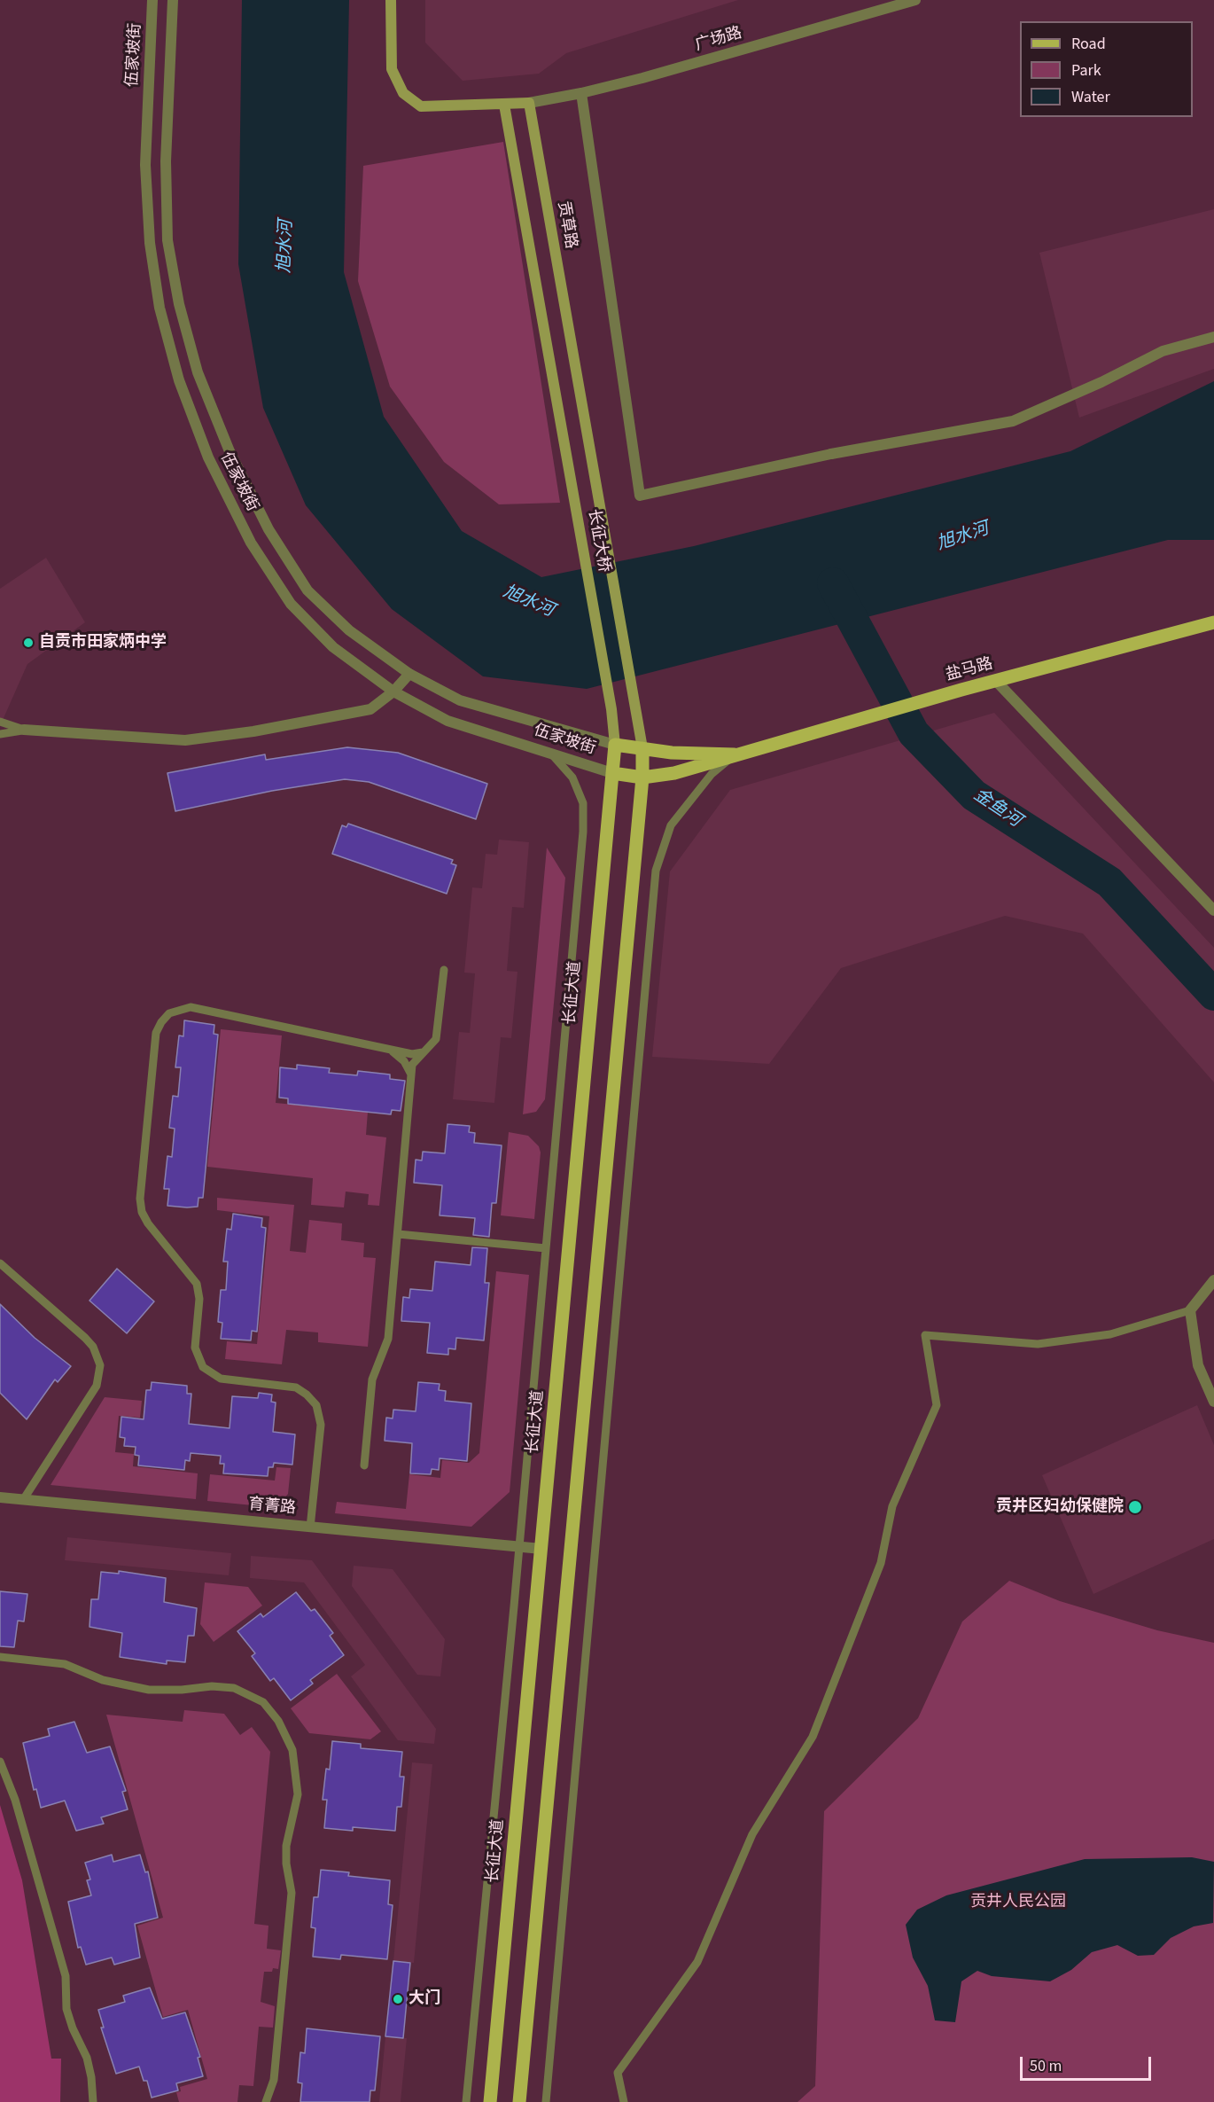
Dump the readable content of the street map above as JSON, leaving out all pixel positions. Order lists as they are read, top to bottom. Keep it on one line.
{"streets":{"main road":["贡草路","长征大桥","盐马路","长征大道"],"street":["广场路","伍家坡街","育菁路"]},"crossings":[["广场路","贡草路"],["伍家坡街","长征大桥"],["伍家坡街","盐马路"],["伍家坡街","长征大道"],["贡草路","长征大桥"],["长征大桥","长征大道"],["盐马路","长征大道"],["长征大道","育菁路"]],"water":["旭水河","金鱼河"],"parks":["贡井人民公园"],"places":["自贡市田家炳中学","贡井区妇幼保健院","大门"],"legend":["Road","Park","Water"],"scale_bar":"50 m"}
